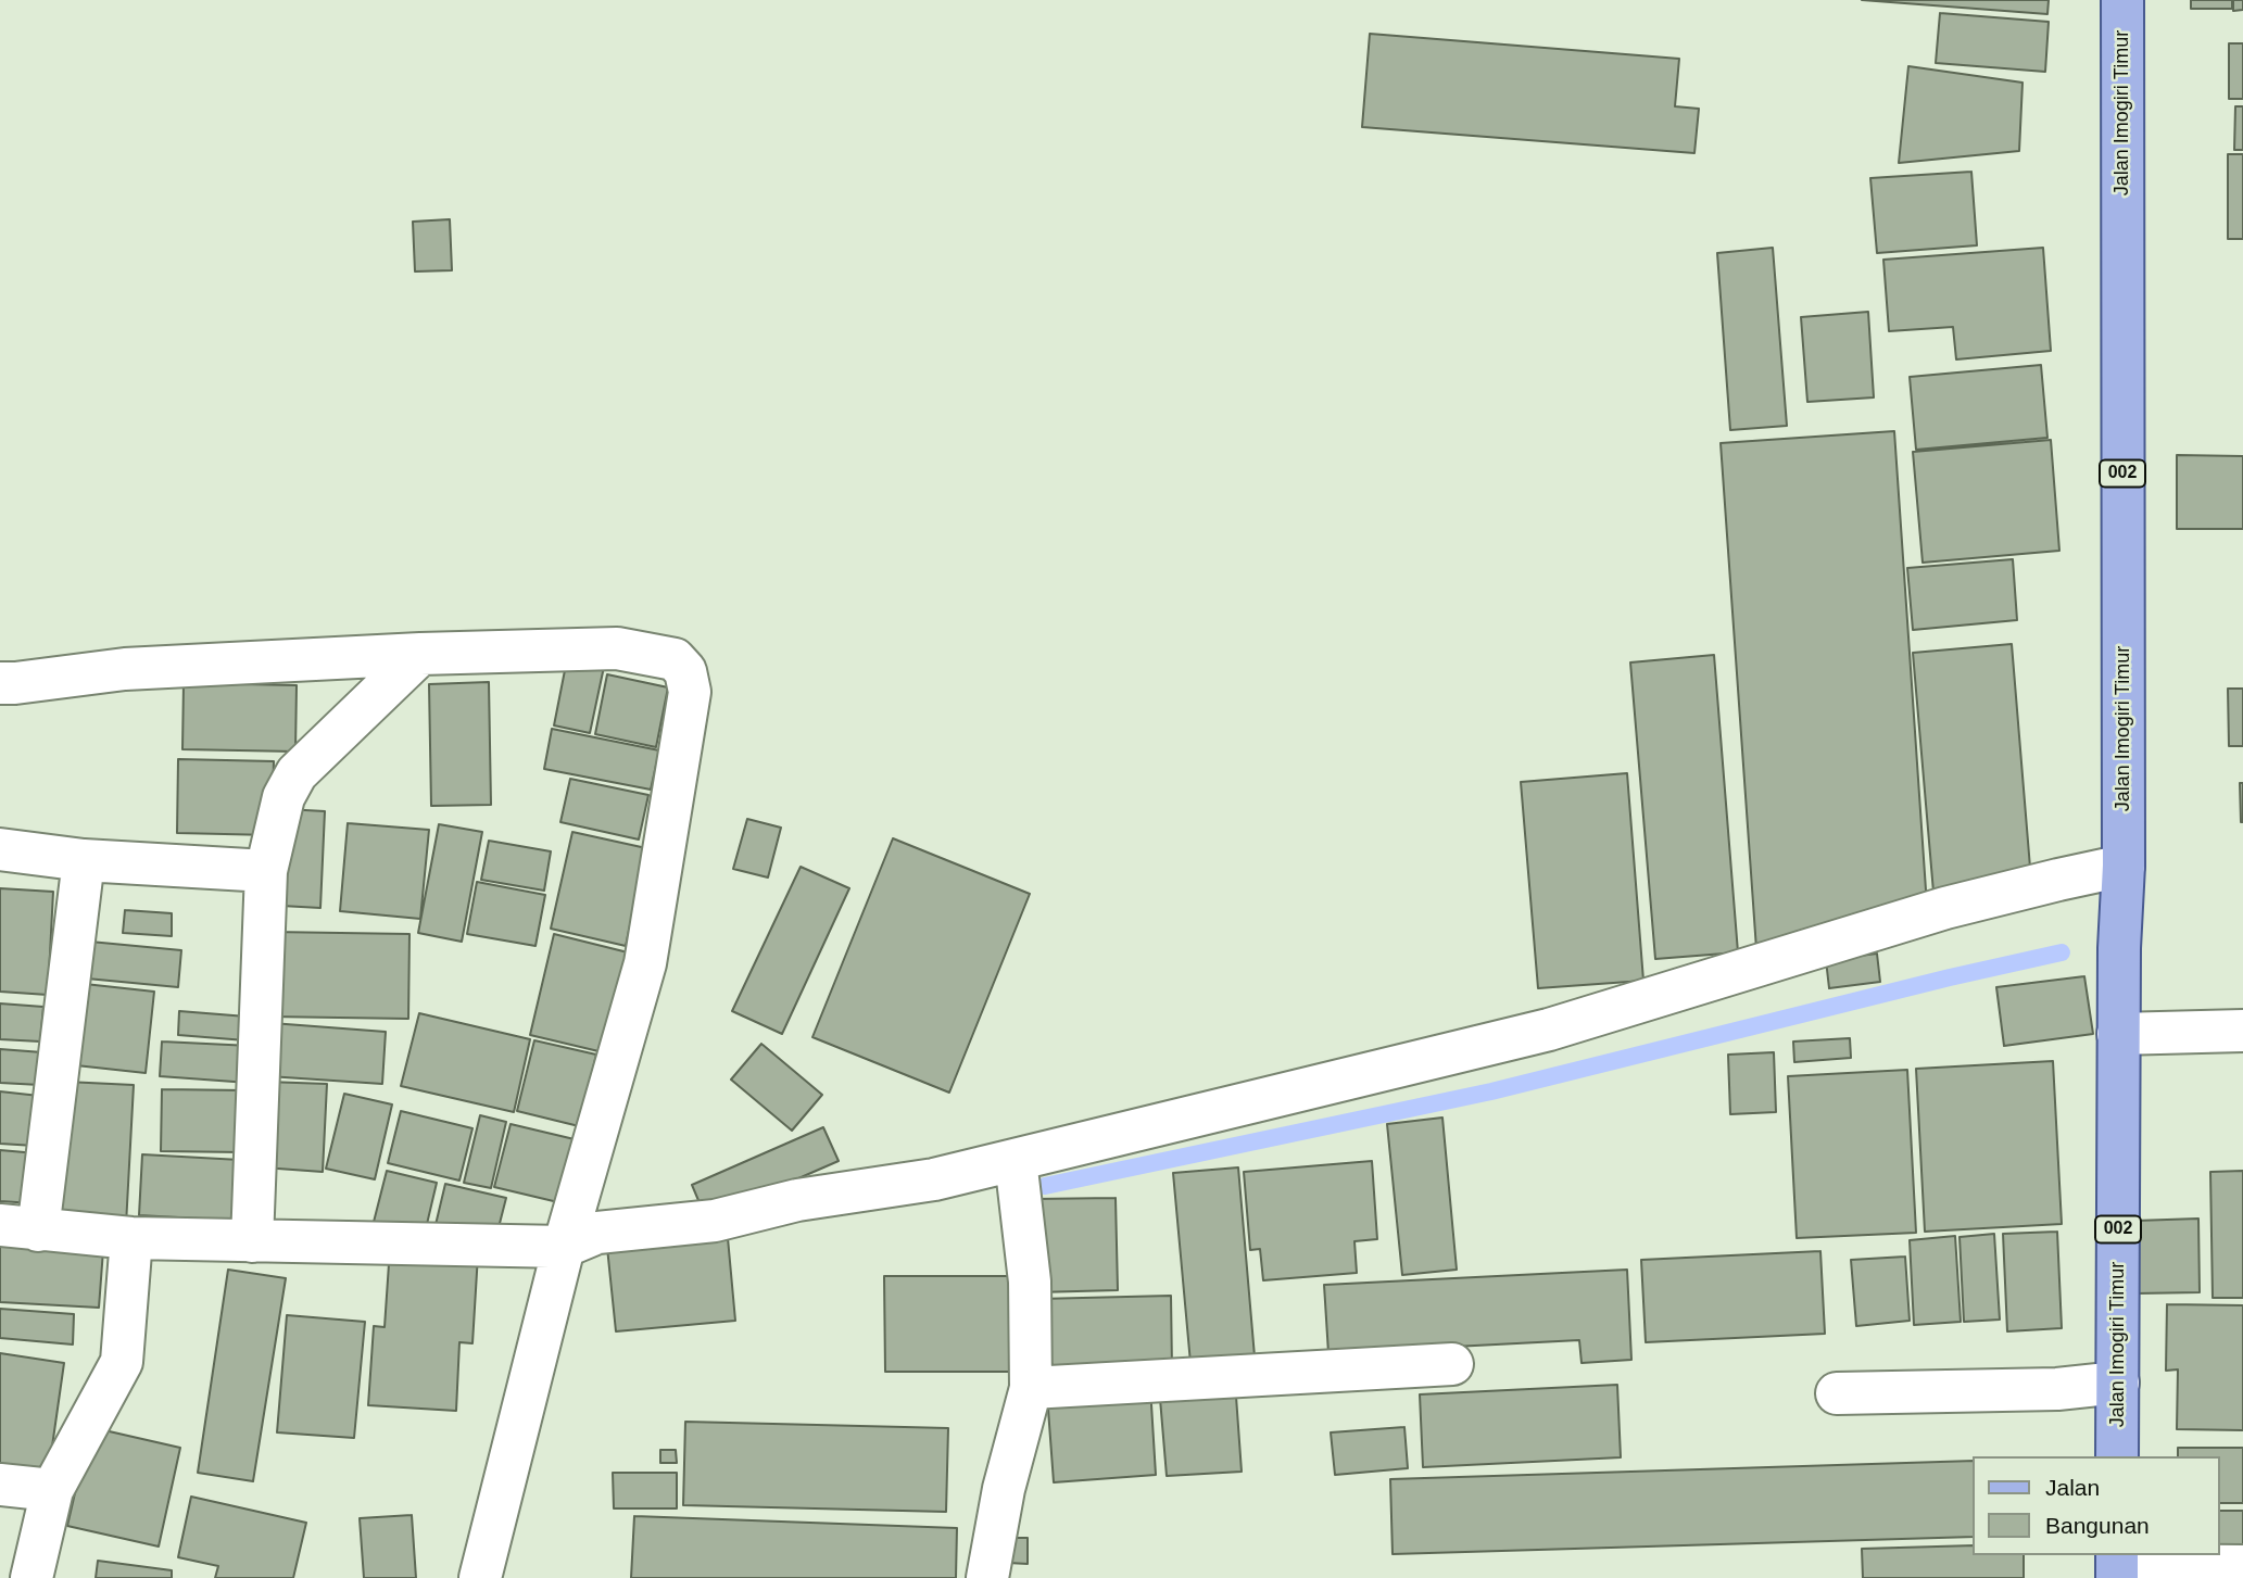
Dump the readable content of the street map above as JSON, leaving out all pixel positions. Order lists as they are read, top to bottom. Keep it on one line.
{"streets":{"main road":["Jalan Imogiri Timur","002"]},"legend":["Jalan","Bangunan"]}
